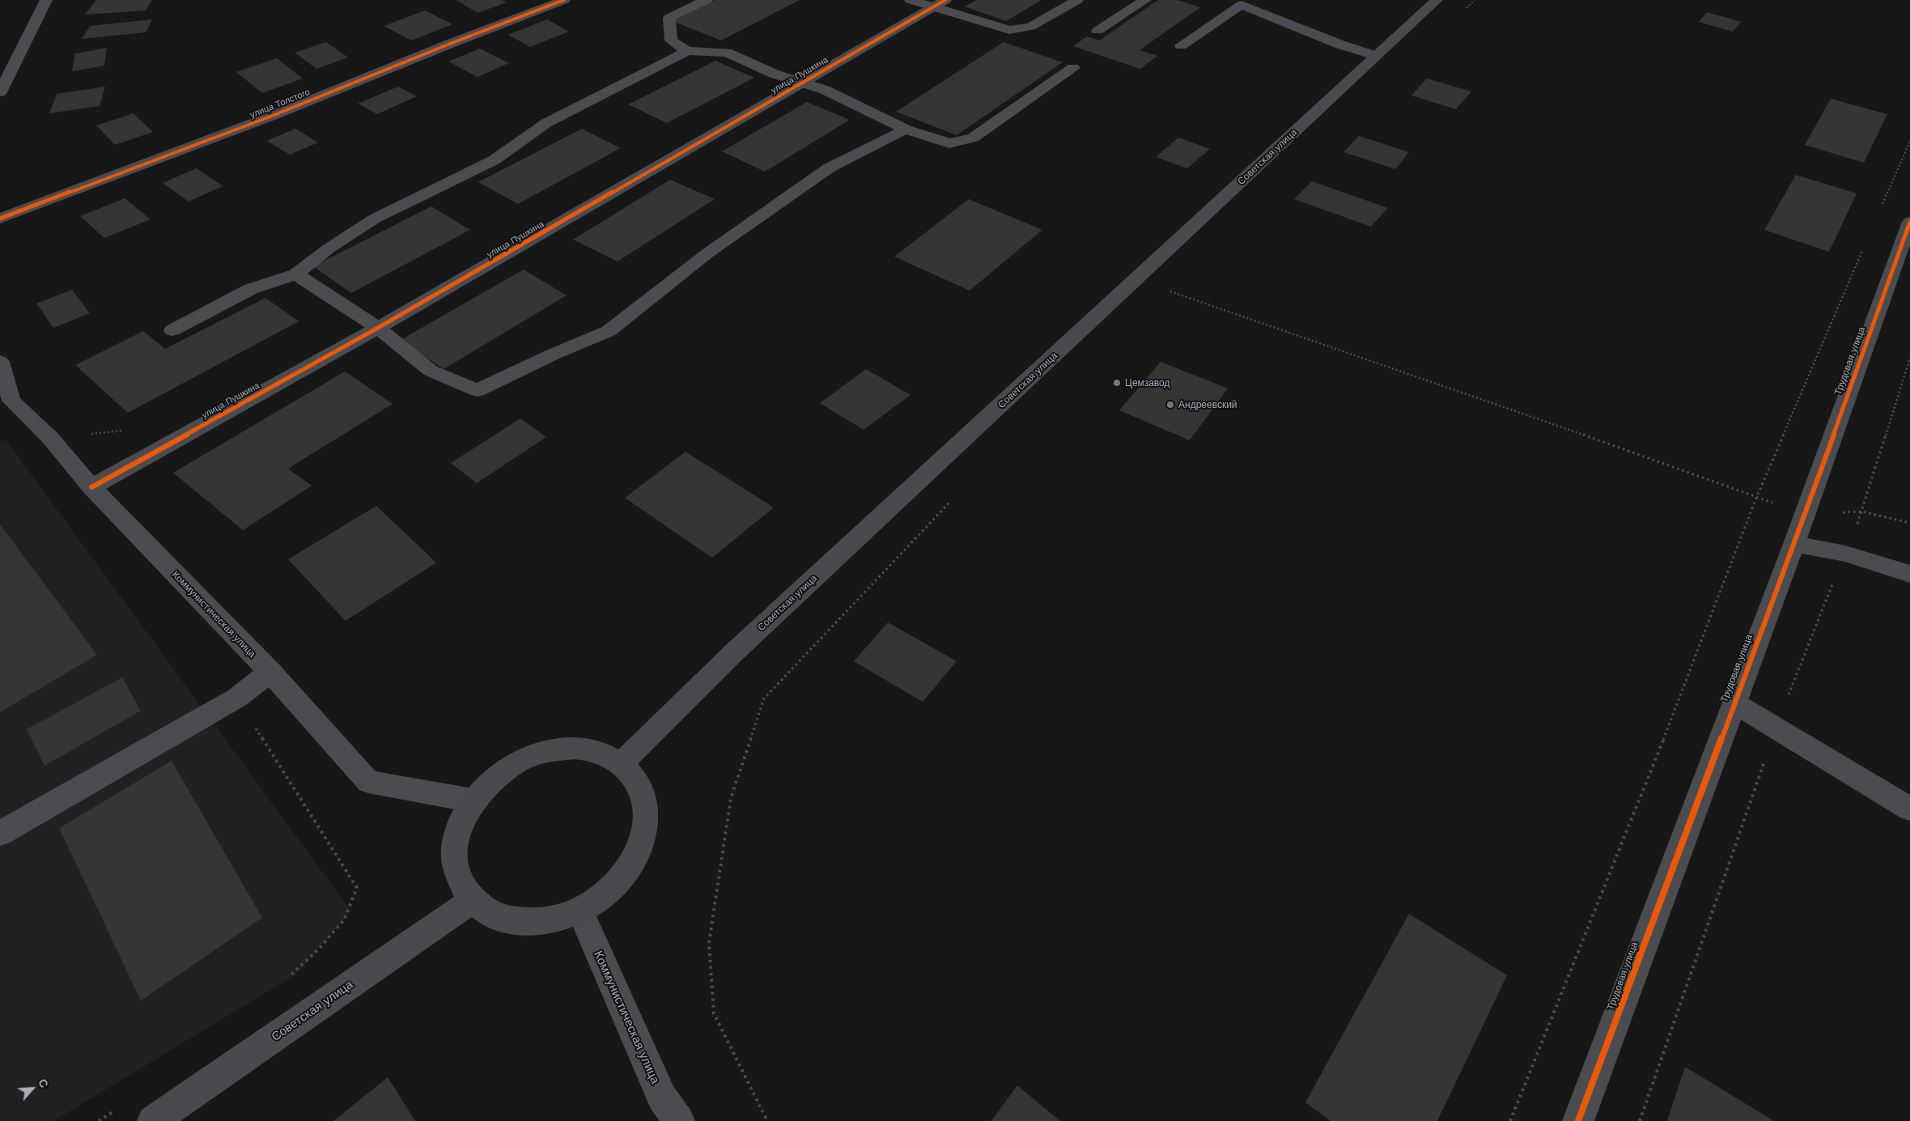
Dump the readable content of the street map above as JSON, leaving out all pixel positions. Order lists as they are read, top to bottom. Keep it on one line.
{"streets":{"main road":["Советская улица"],"street":["улица Пушкина","улица Толстого","Трудовая улица","Коммунистическая улица"]},"crossings":[["улица Пушкина","Коммунистическая улица"]],"places":["Цемзавод","Андреевский"],"north":"top right"}
